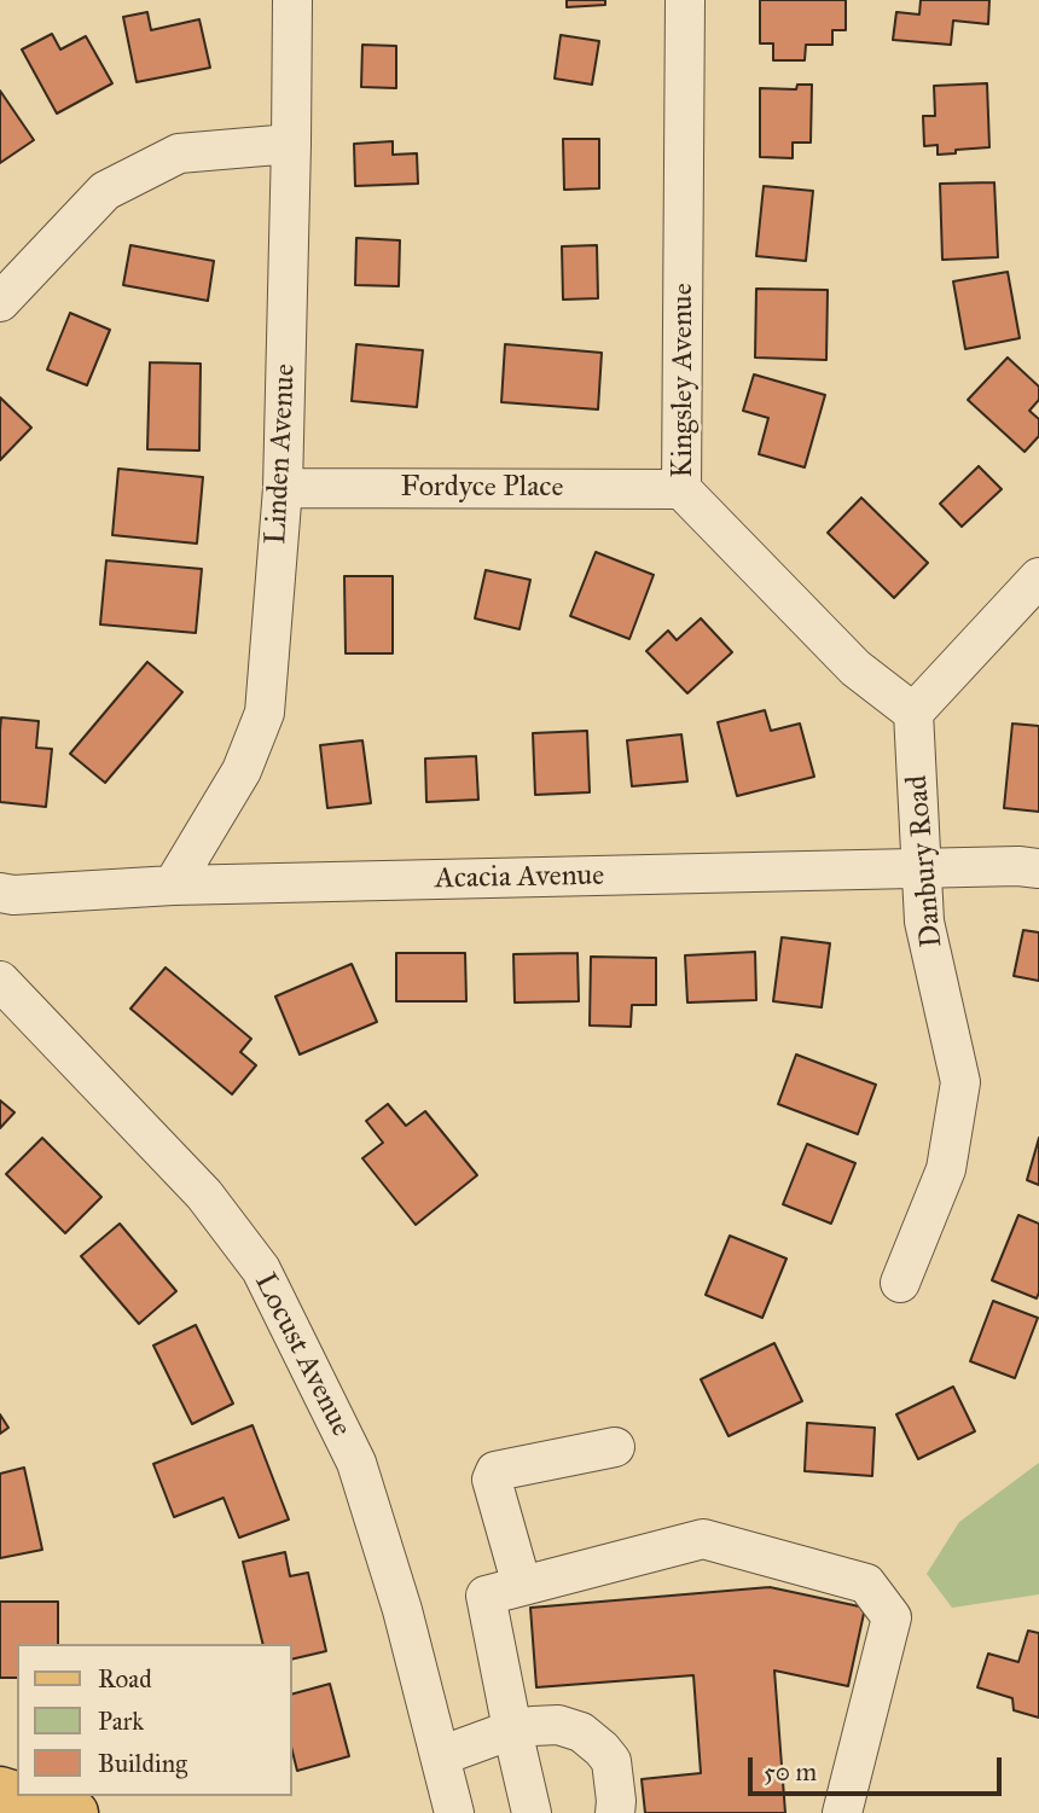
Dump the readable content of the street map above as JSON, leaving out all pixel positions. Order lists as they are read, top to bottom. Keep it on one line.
{"streets":{"street":["Kingsley Avenue","Linden Avenue","Fordyce Place","Danbury Road","Acacia Avenue","Locust Avenue"]},"crossings":[["Kingsley Avenue","Fordyce Place"],["Kingsley Avenue","Danbury Road"],["Linden Avenue","Fordyce Place"],["Linden Avenue","Acacia Avenue"],["Danbury Road","Acacia Avenue"]],"legend":["Road","Park","Building"],"scale_bar":"50 m"}
